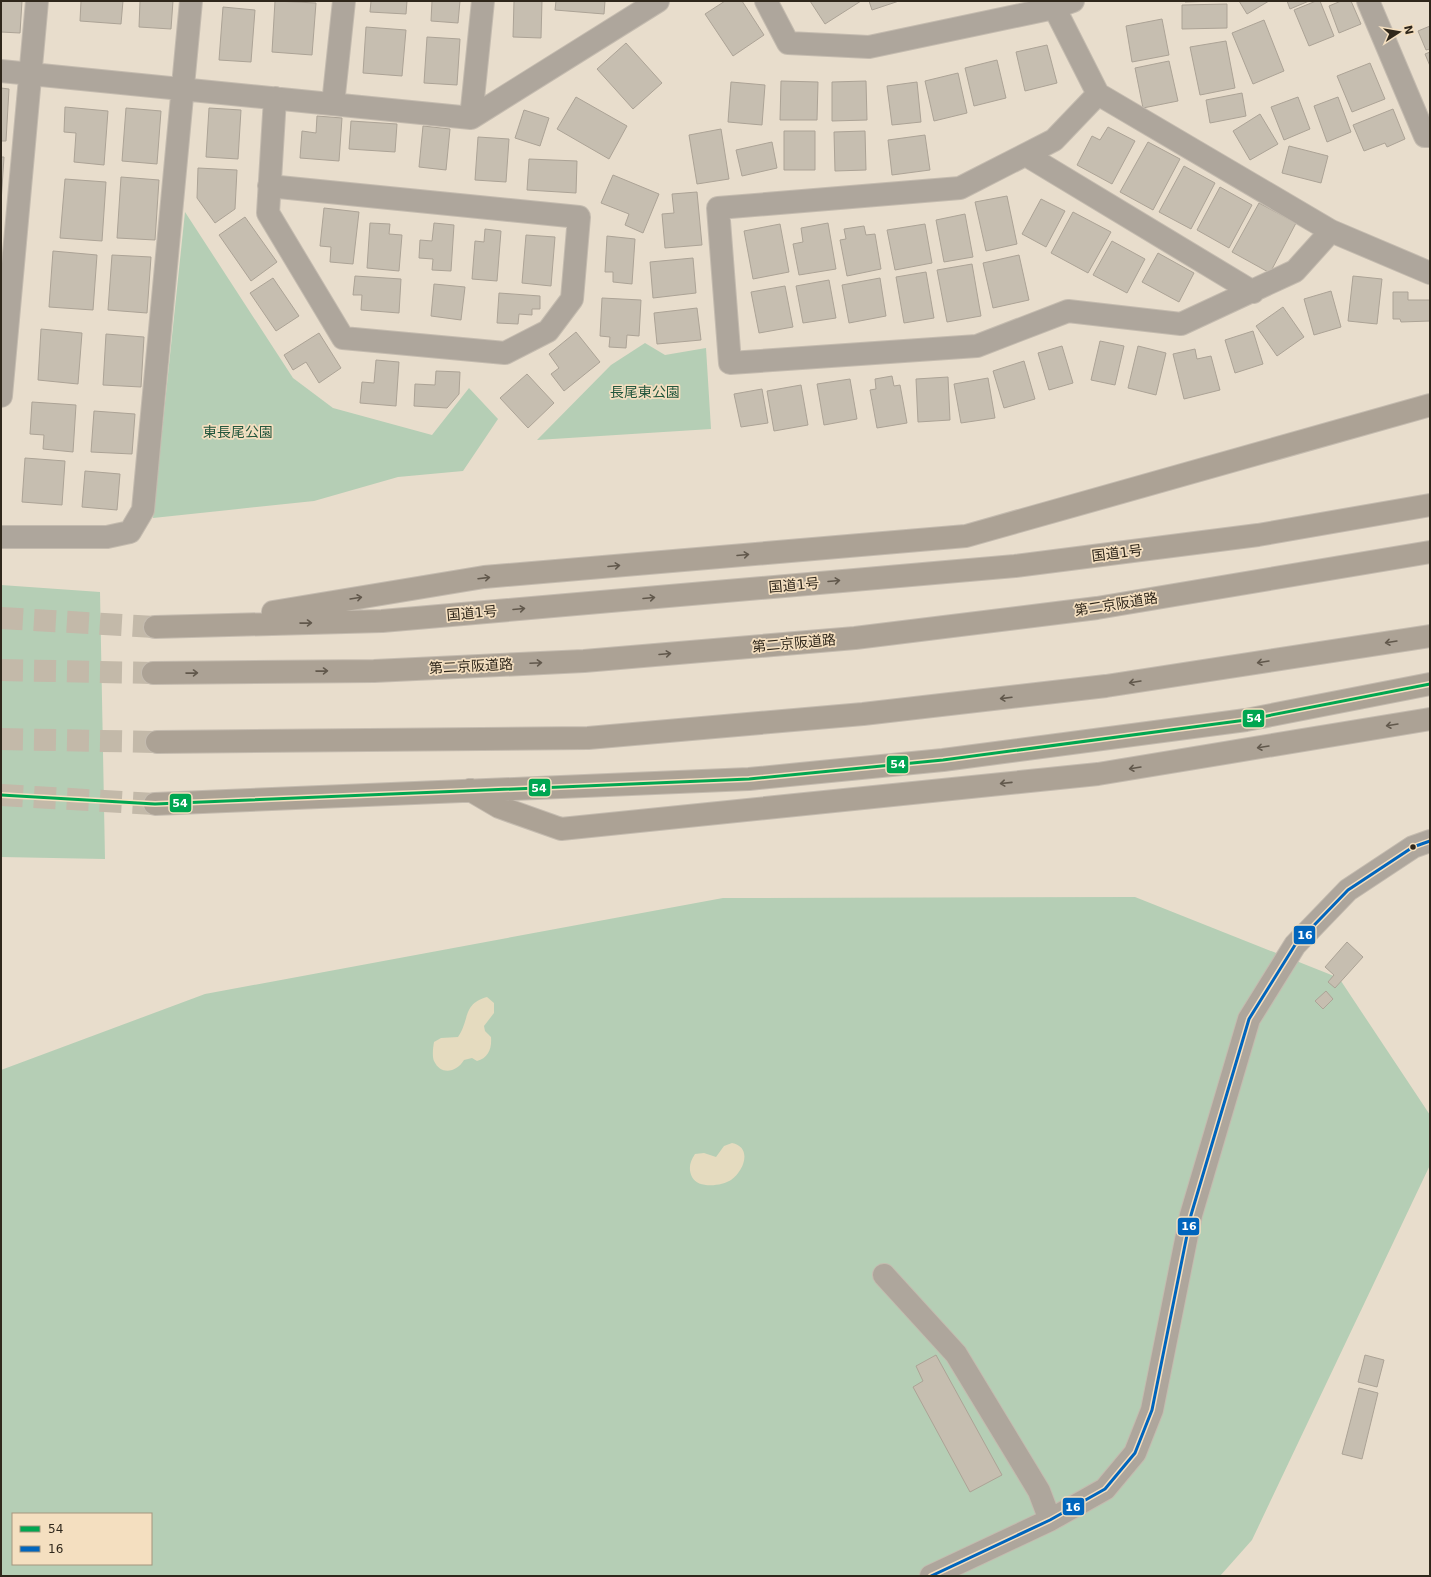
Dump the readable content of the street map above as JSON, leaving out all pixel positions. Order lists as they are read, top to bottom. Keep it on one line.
{"streets":{"highway":["国道1号","第二京阪道路"]},"parks":["長尾東公園","東長尾公園"],"lines":["transit line 54","transit line 16"],"legend":["54","16"],"north":"right"}
